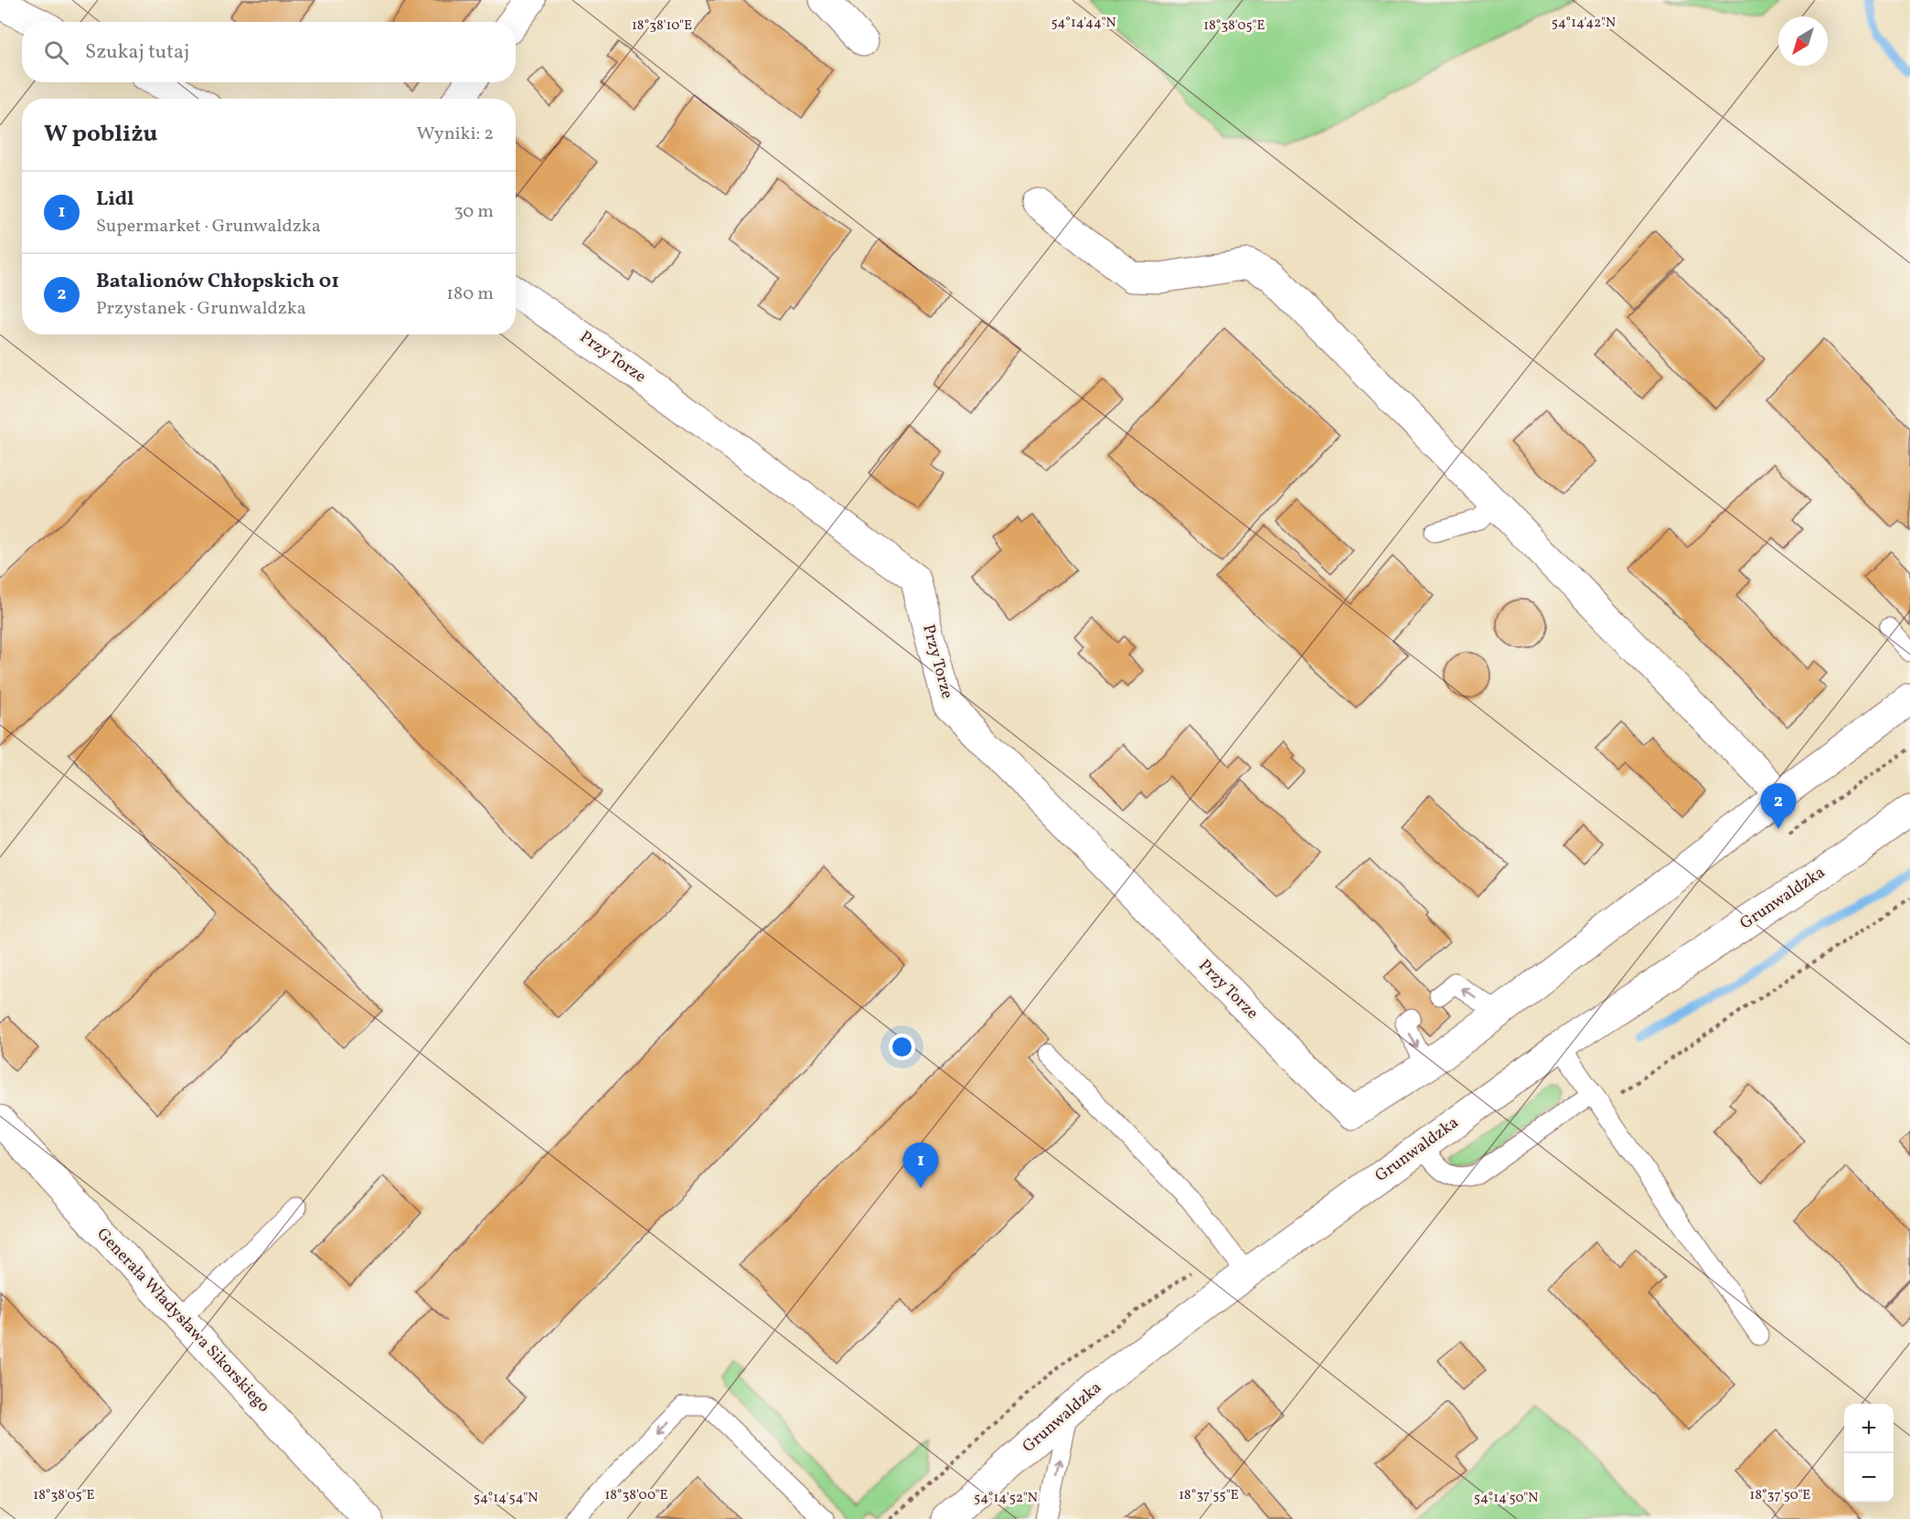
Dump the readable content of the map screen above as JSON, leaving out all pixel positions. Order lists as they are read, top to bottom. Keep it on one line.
{"streets":{"street":["Przy Torze","Grunwaldzka","Generała Władysława Sikorskiego"]},"north":"bottom left","page":{"search":"Szukaj tutaj","heading":["W pobliżu","Wyniki: 2"],"list":[{"mark":"1","name":"Lidl","note":"Supermarket · Grunwaldzka","value":"30 m"},{"mark":"2","name":"Batalionów Chłopskich 01","note":"Przystanek · Grunwaldzka","value":"180 m"}],"pins":["2","1"],"map_buttons":["+","−"]},"coordinates":["54°14'44\"N","54°14'42\"N","18°38'10\"E","18°38'05\"E","18°38'00\"E","18°37'55\"E","18°37'50\"E","54°14'54\"N","54°14'52\"N","54°14'50\"N"]}
